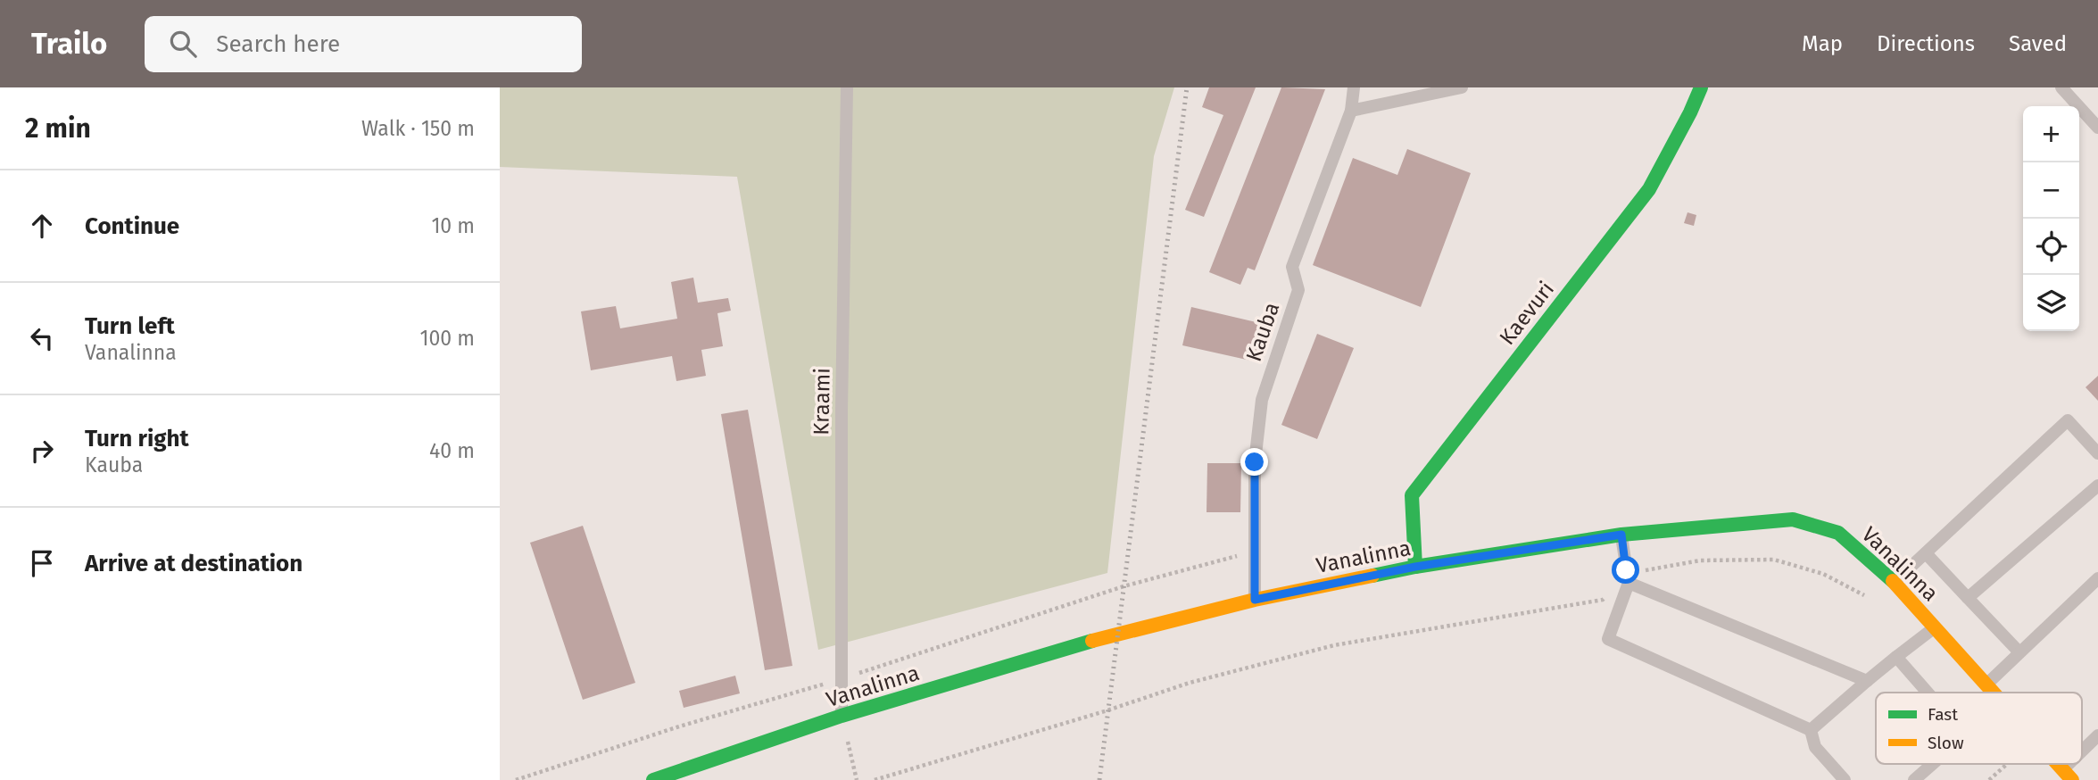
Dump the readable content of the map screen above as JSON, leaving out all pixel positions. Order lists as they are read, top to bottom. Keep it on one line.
{"streets":{"street":["Kaevuri","Vanalinna"],"lane":["Kauba","Kraami"]},"crossings":[["Kaevuri","Vanalinna"],["Kauba","Vanalinna"],["Kraami","Vanalinna"]],"legend":["Fast","Slow"],"page":{"header":"Trailo","search":"Search here","nav":["Map","Directions","Saved"],"heading":["2 min","Walk · 150 m"],"map_buttons":["+","−"],"list":[["Continue","10 m"],["Turn left","Vanalinna","100 m"],["Turn right","Kauba","40 m"],"Arrive at destination"]}}
